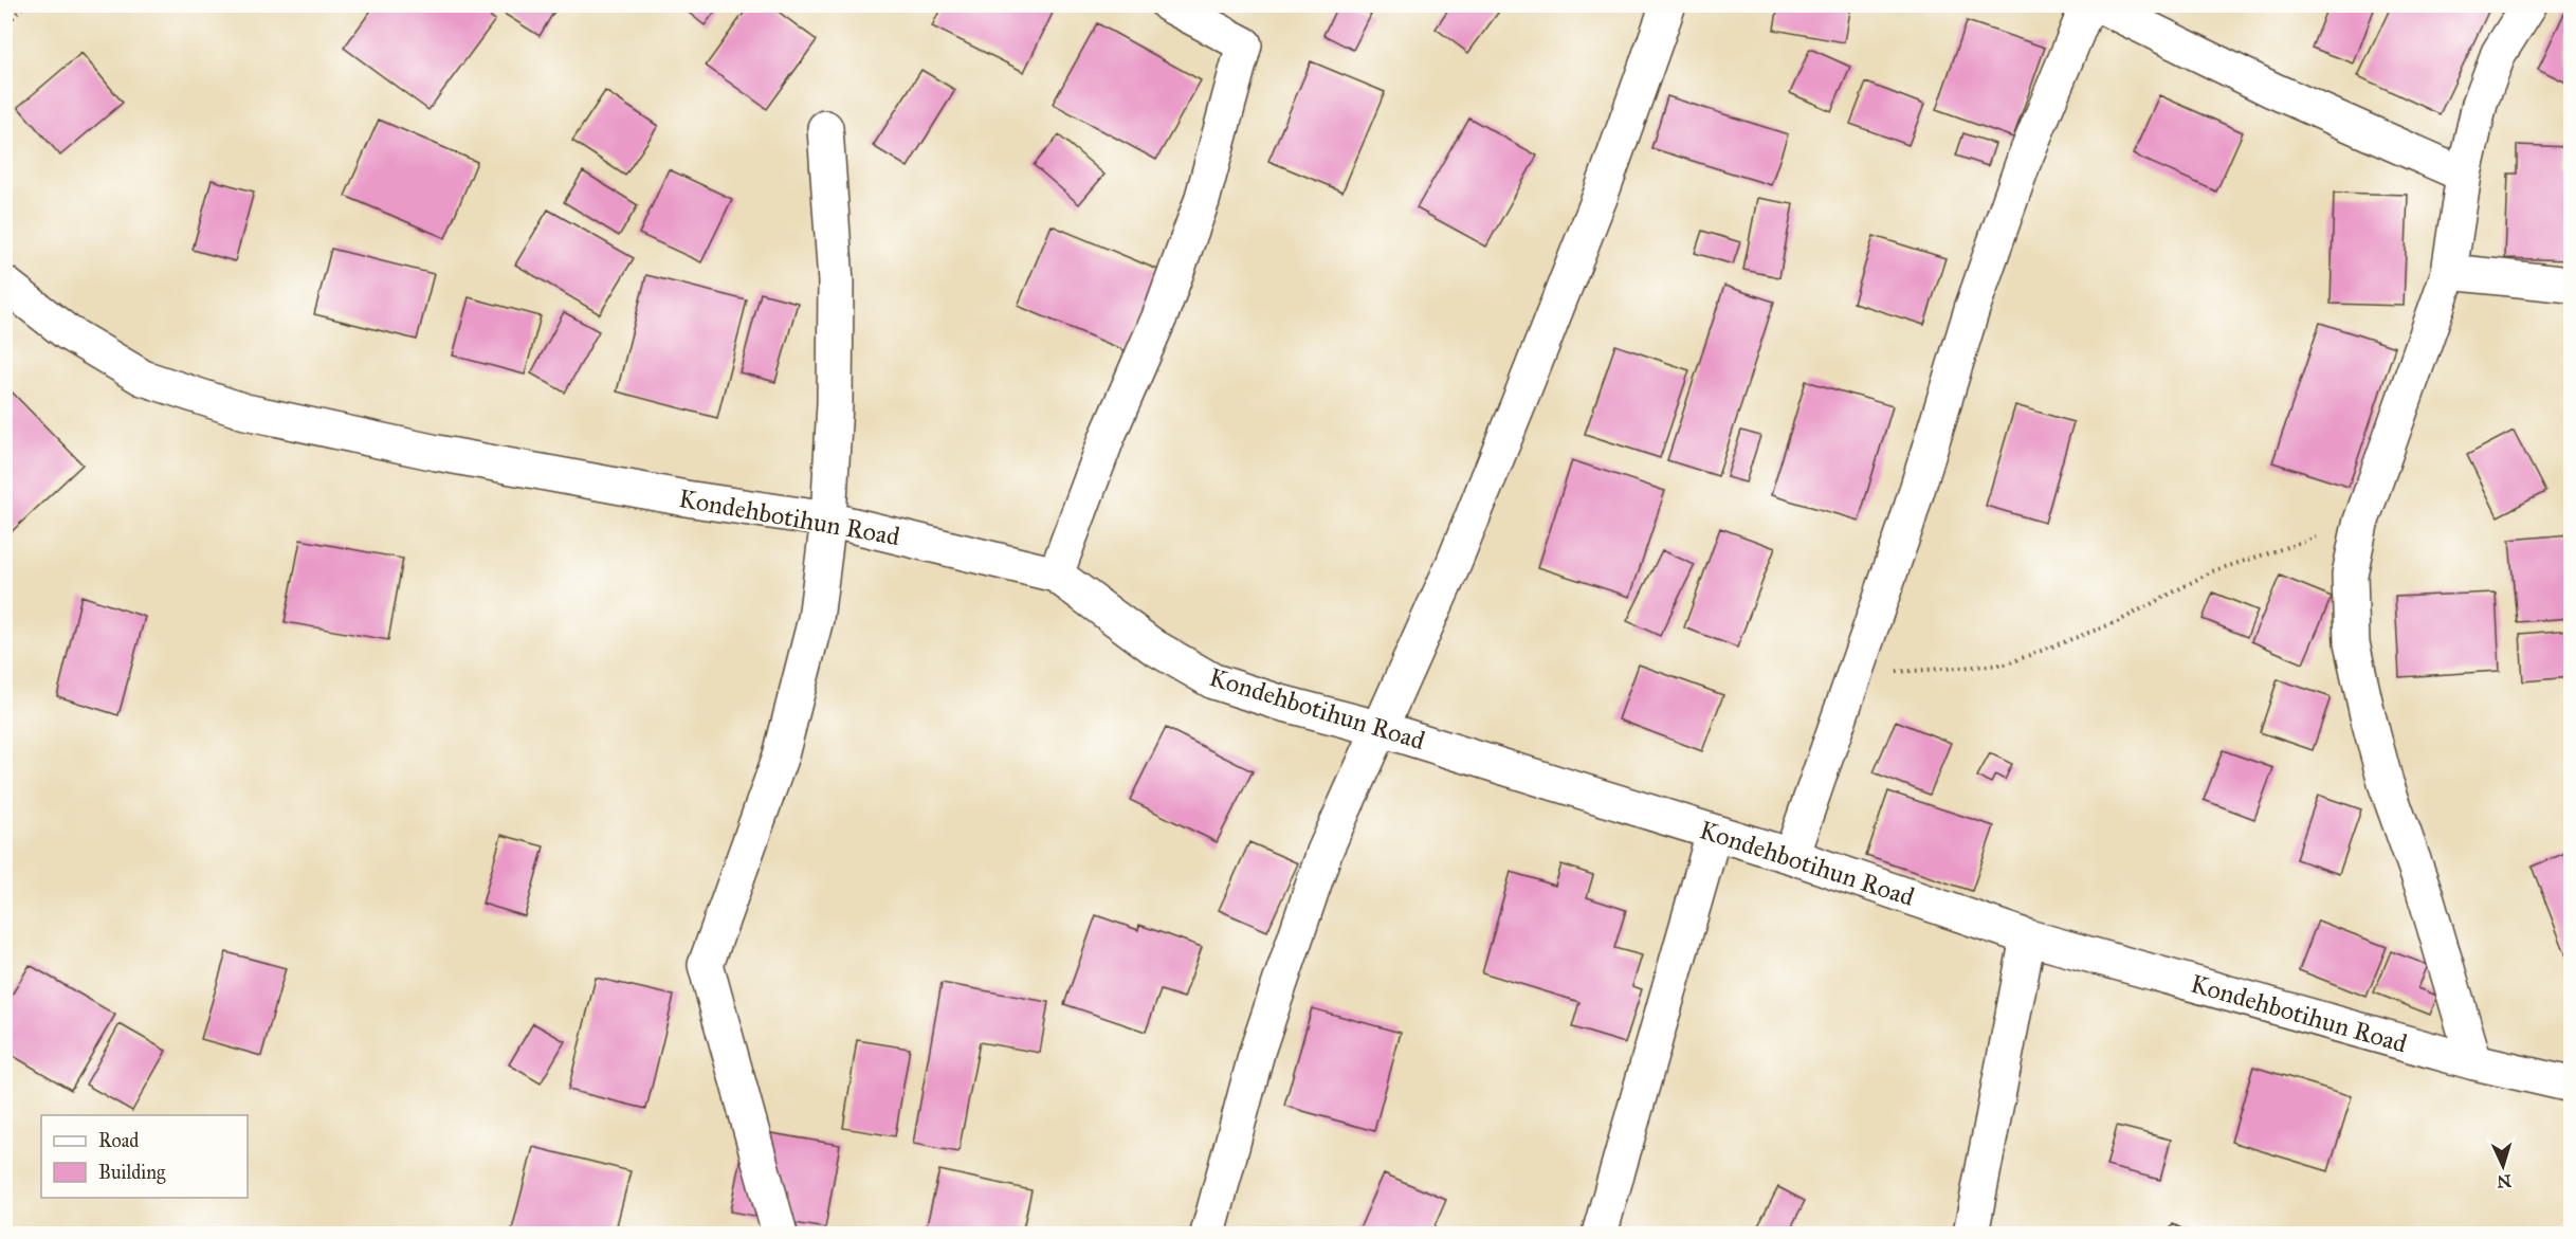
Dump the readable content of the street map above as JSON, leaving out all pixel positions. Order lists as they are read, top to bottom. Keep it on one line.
{"streets":{"street":["Kondehbotihun Road"]},"legend":["Road","Building"],"north":"bottom"}
